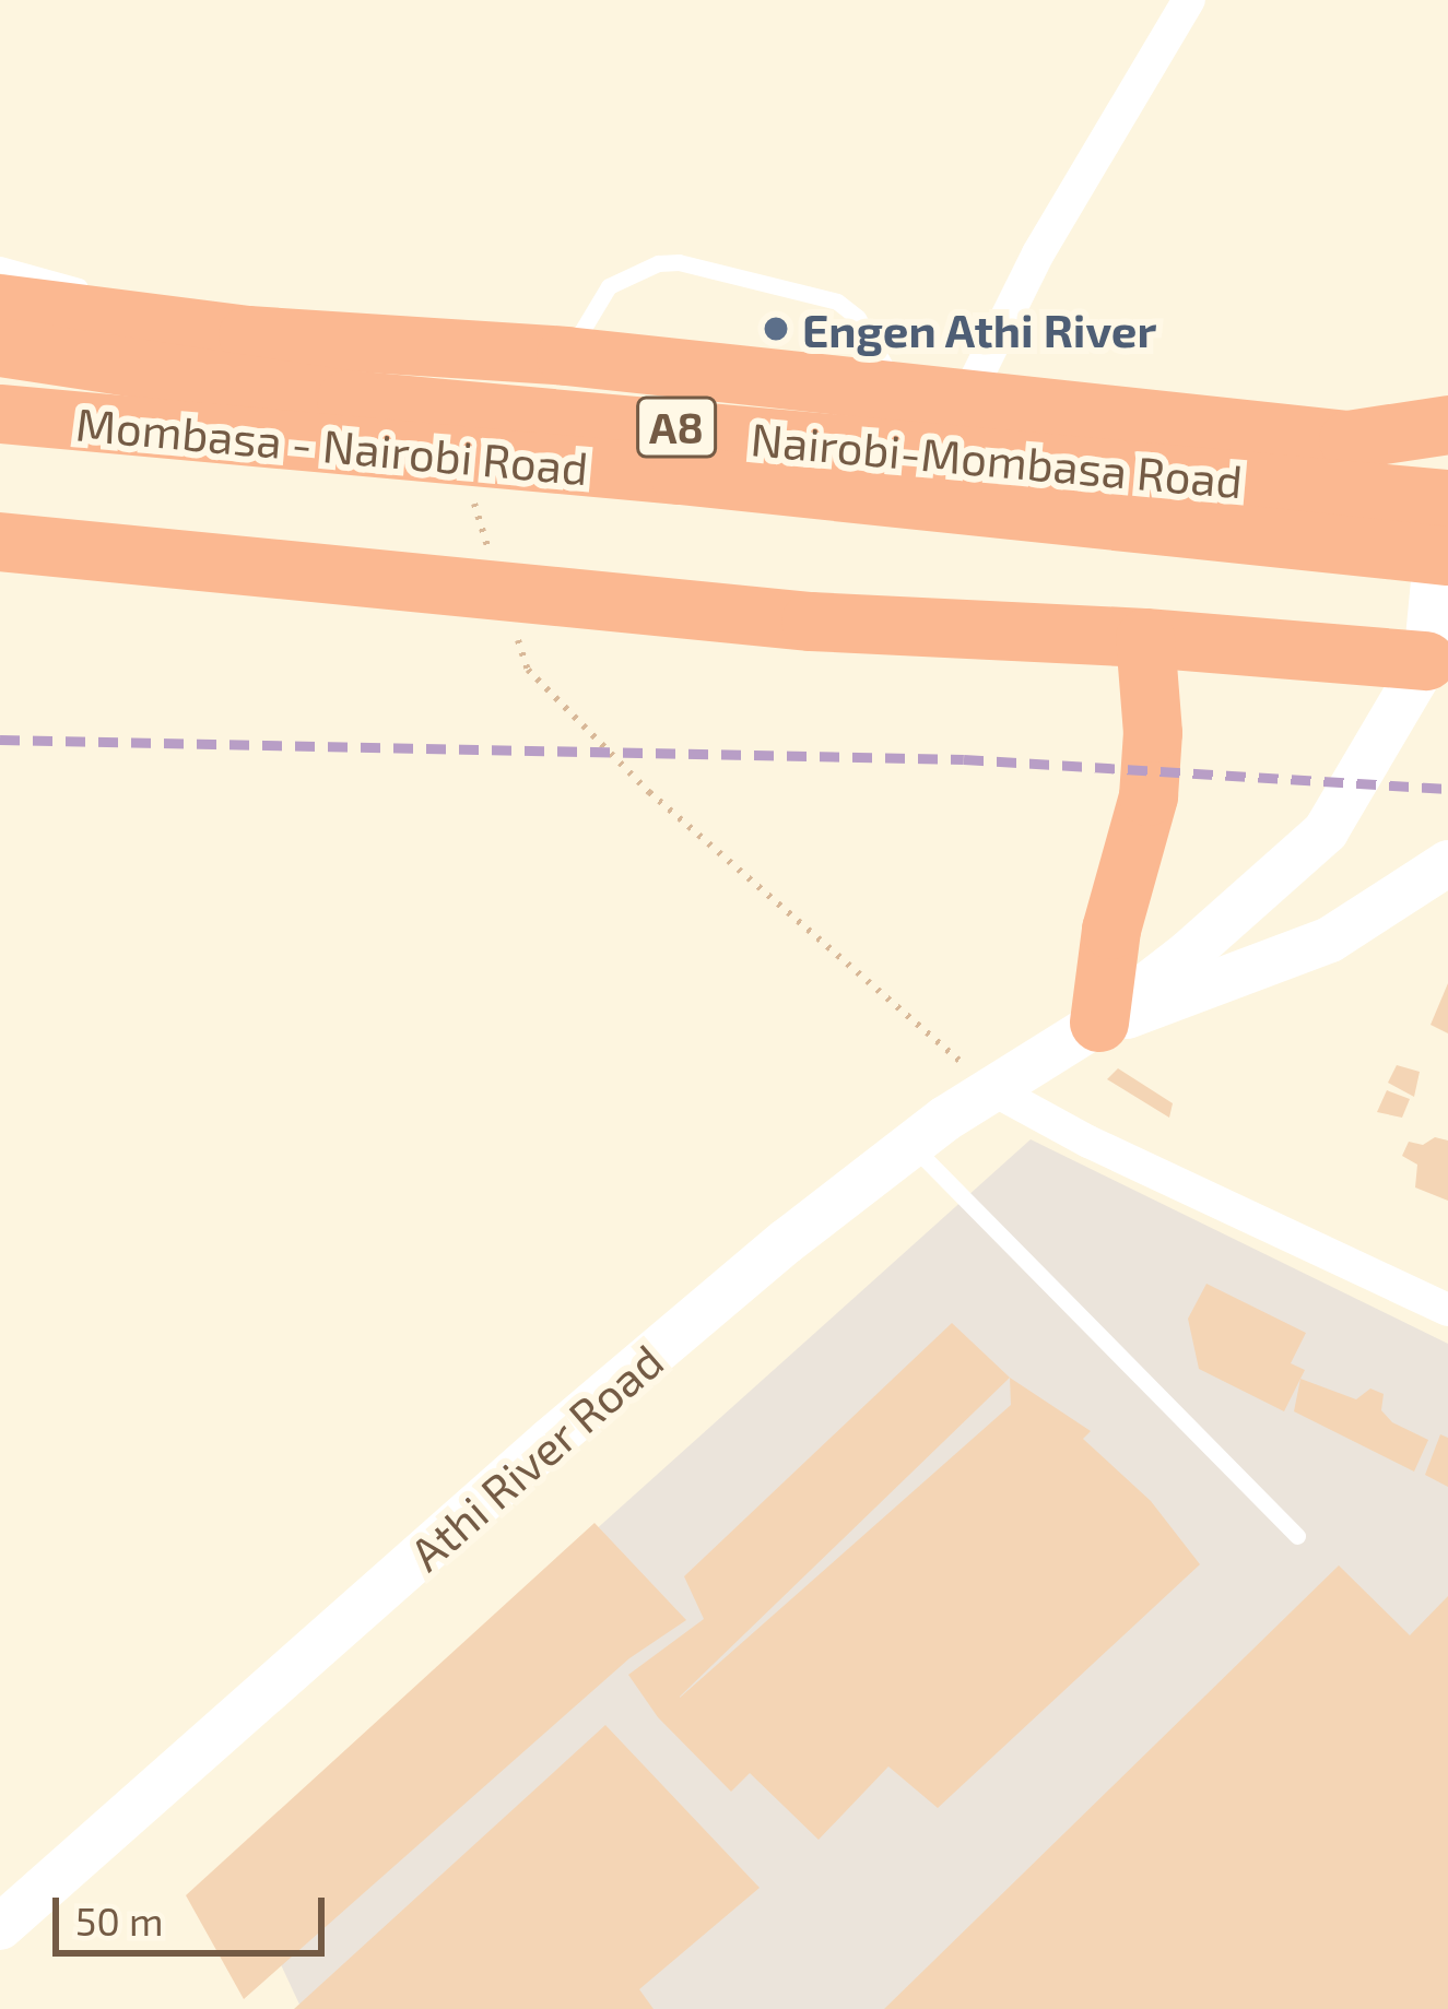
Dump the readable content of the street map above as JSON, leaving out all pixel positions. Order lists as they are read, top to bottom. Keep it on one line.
{"streets":{"highway":["A8","Mombasa - Nairobi Road","Nairobi-Mombasa Road"],"main road":["Athi River Road"]},"crossings":[["Mombasa - Nairobi Road","Nairobi-Mombasa Road"]],"places":["Engen Athi River"],"scale_bar":"50 m"}
